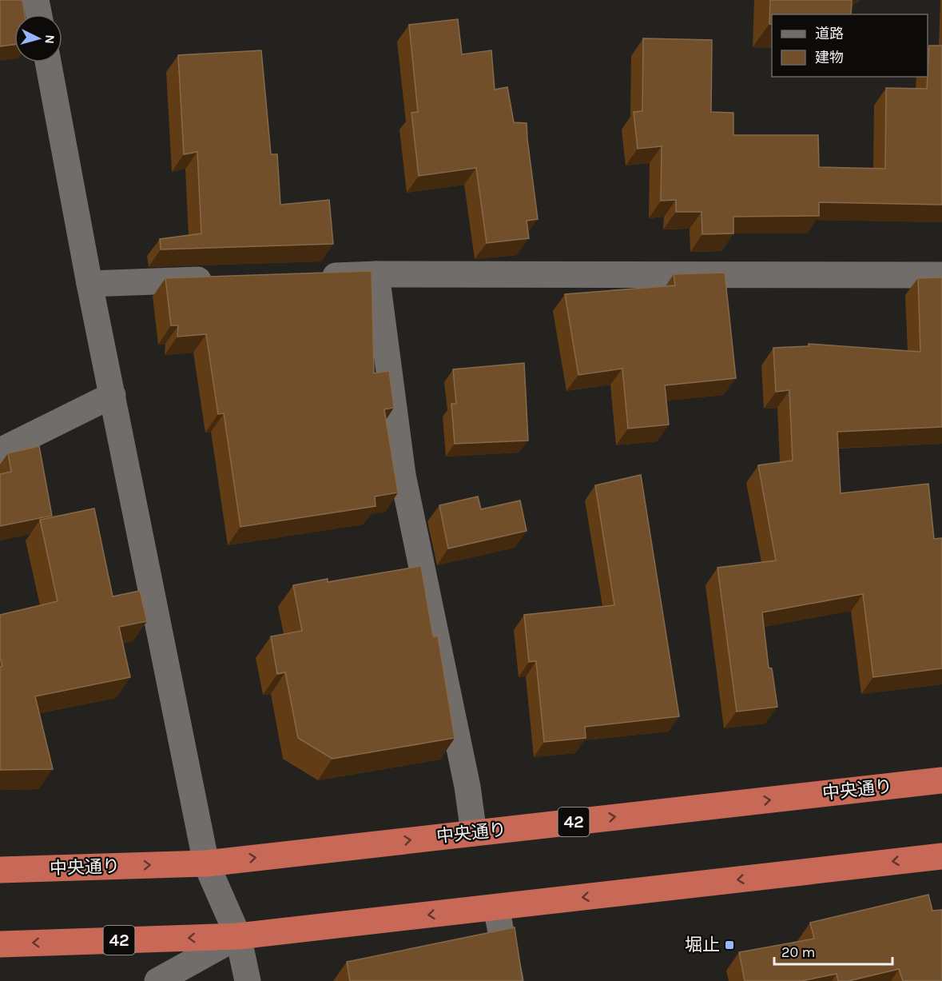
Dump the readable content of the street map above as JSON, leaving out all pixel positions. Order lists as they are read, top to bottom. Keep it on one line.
{"streets":{"highway":["中央通り","42"]},"places":{"transit":["堀止"]},"legend":["道路","建物"],"scale_bar":"20 m","north":"right"}
